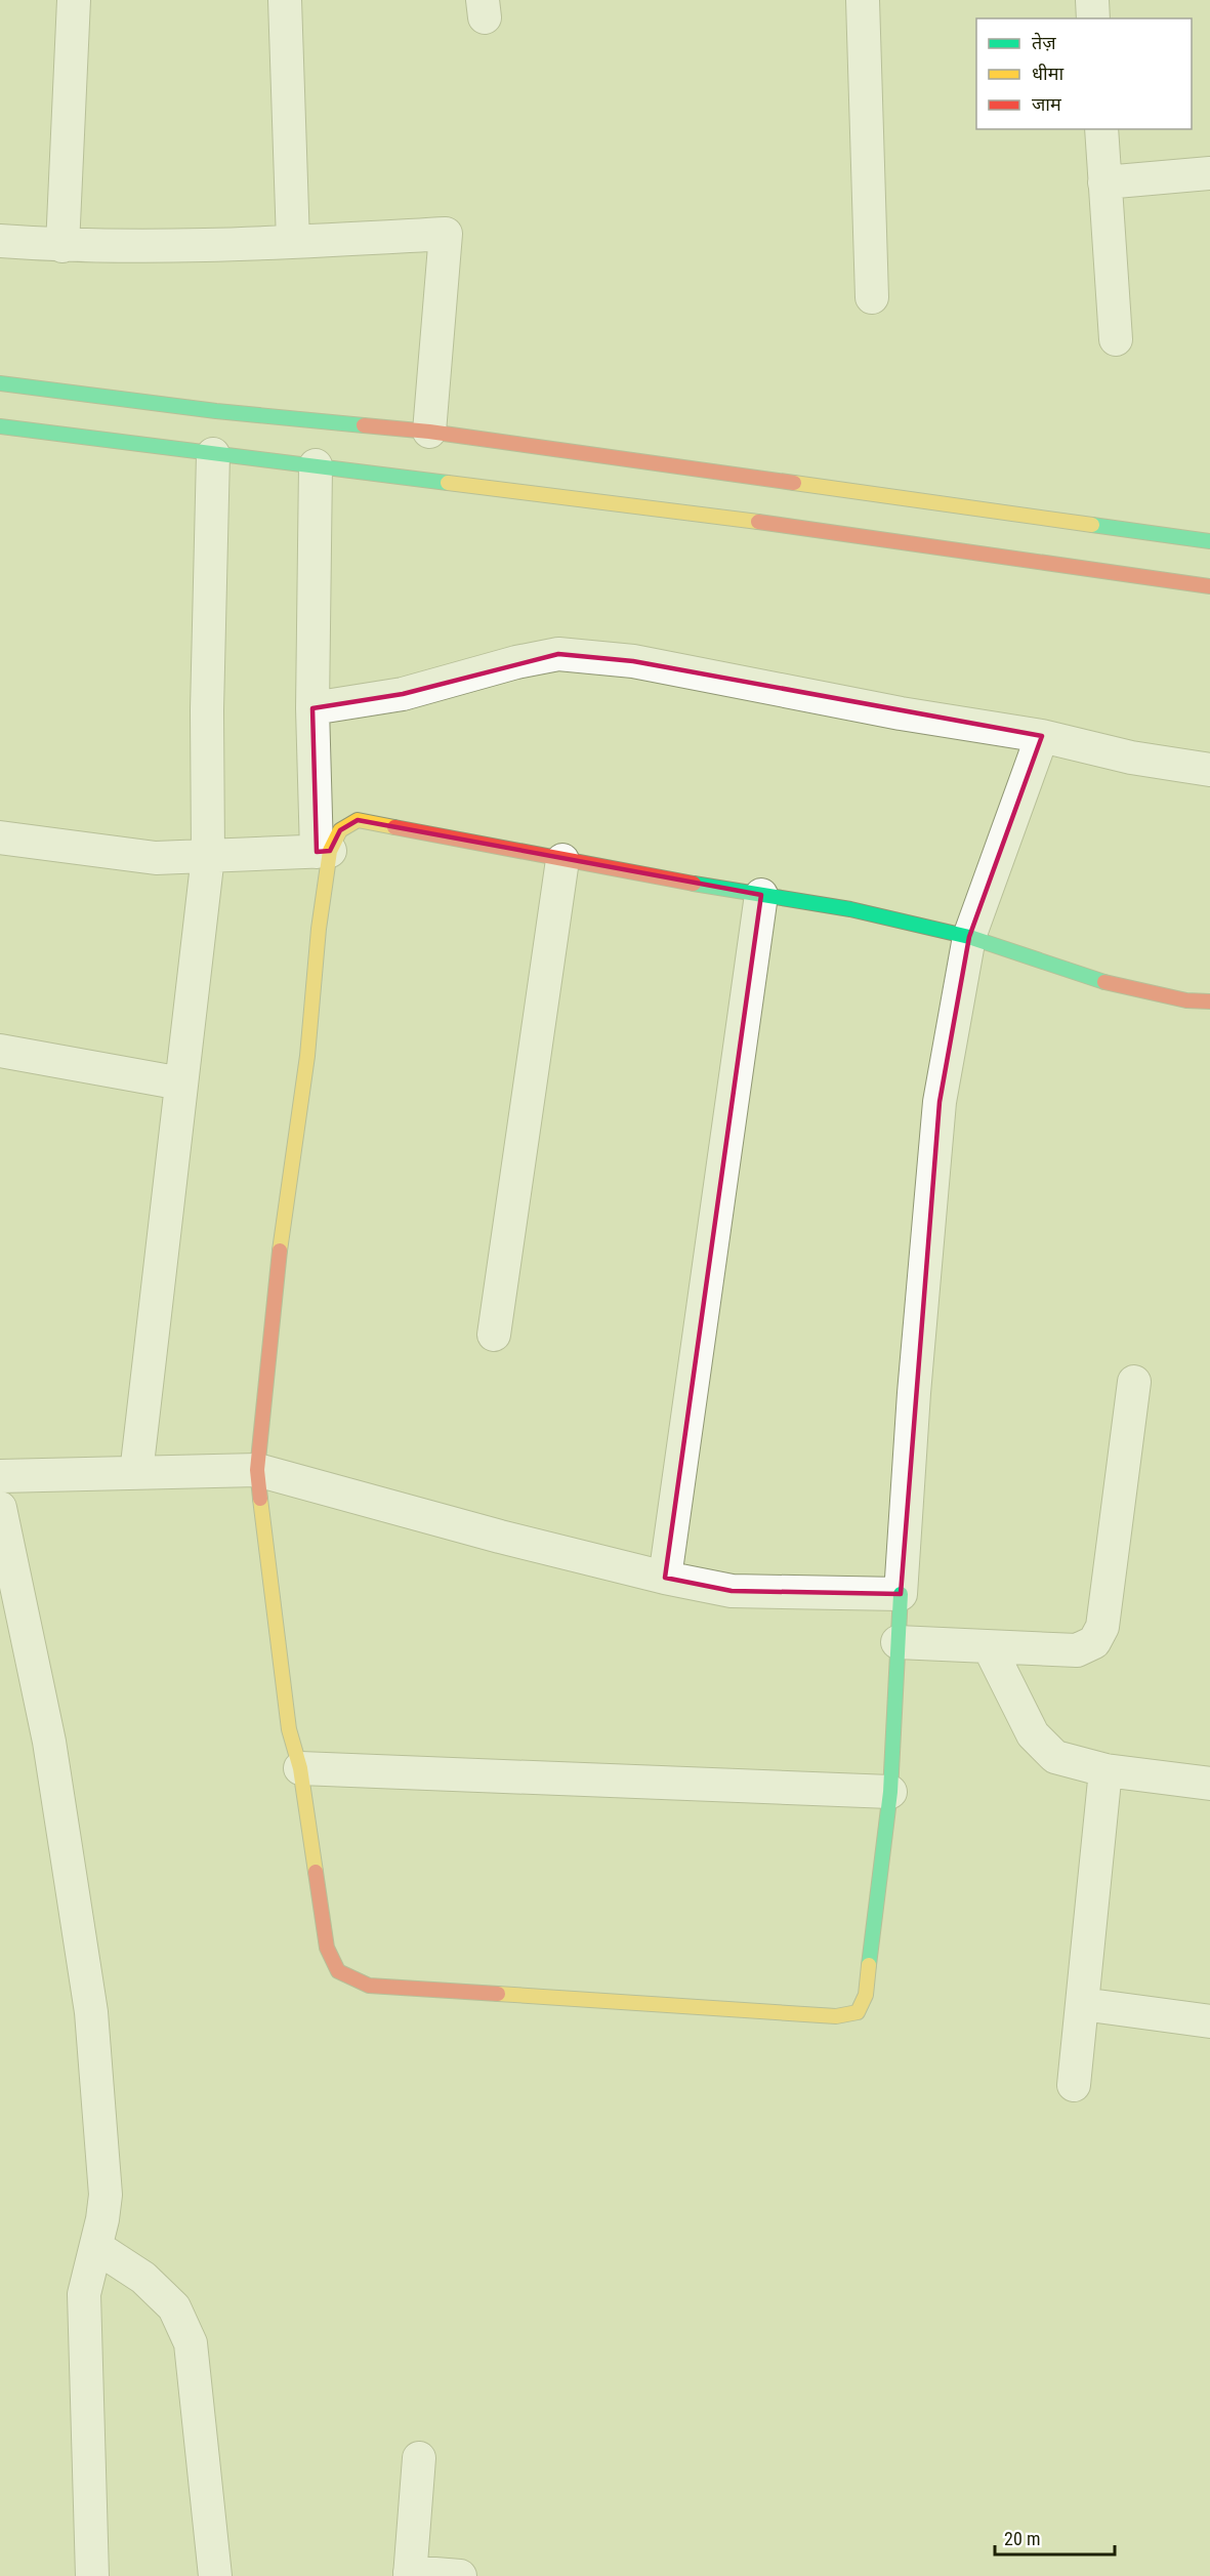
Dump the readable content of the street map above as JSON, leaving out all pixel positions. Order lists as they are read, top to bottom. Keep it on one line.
{"legend":["तेज़","धीमा","जाम"],"scale_bar":"20 m"}
